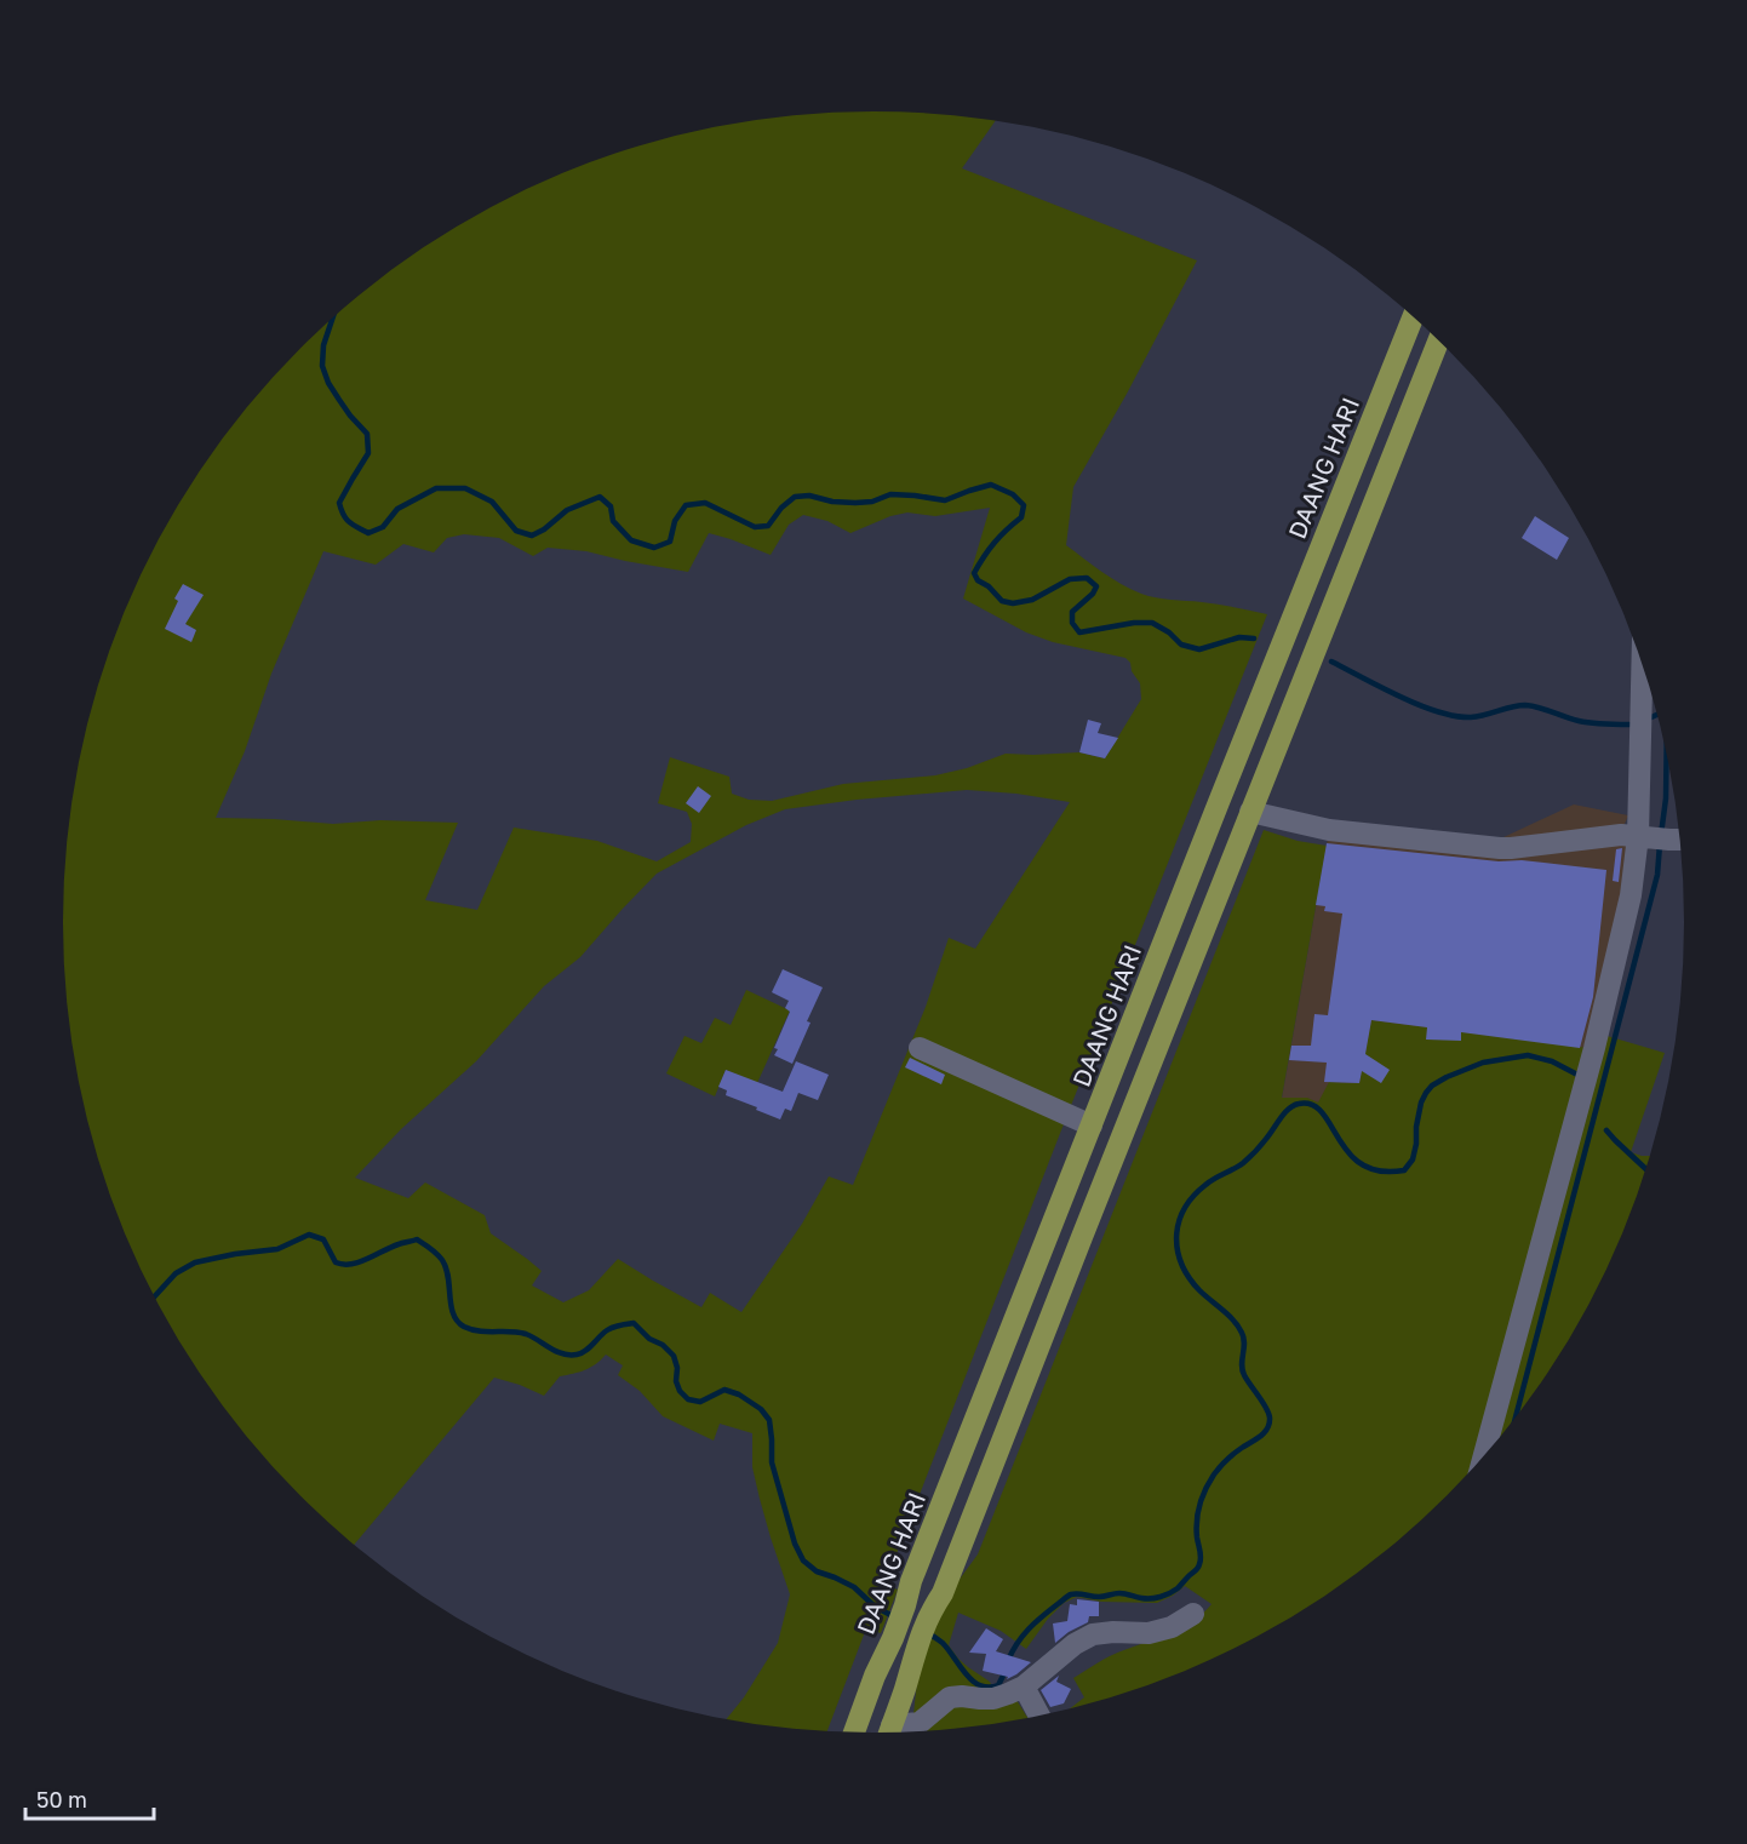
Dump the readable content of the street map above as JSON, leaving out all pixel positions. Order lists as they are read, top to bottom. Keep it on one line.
{"streets":{"main road":["DAANG HARI"]},"scale_bar":"50 m"}
